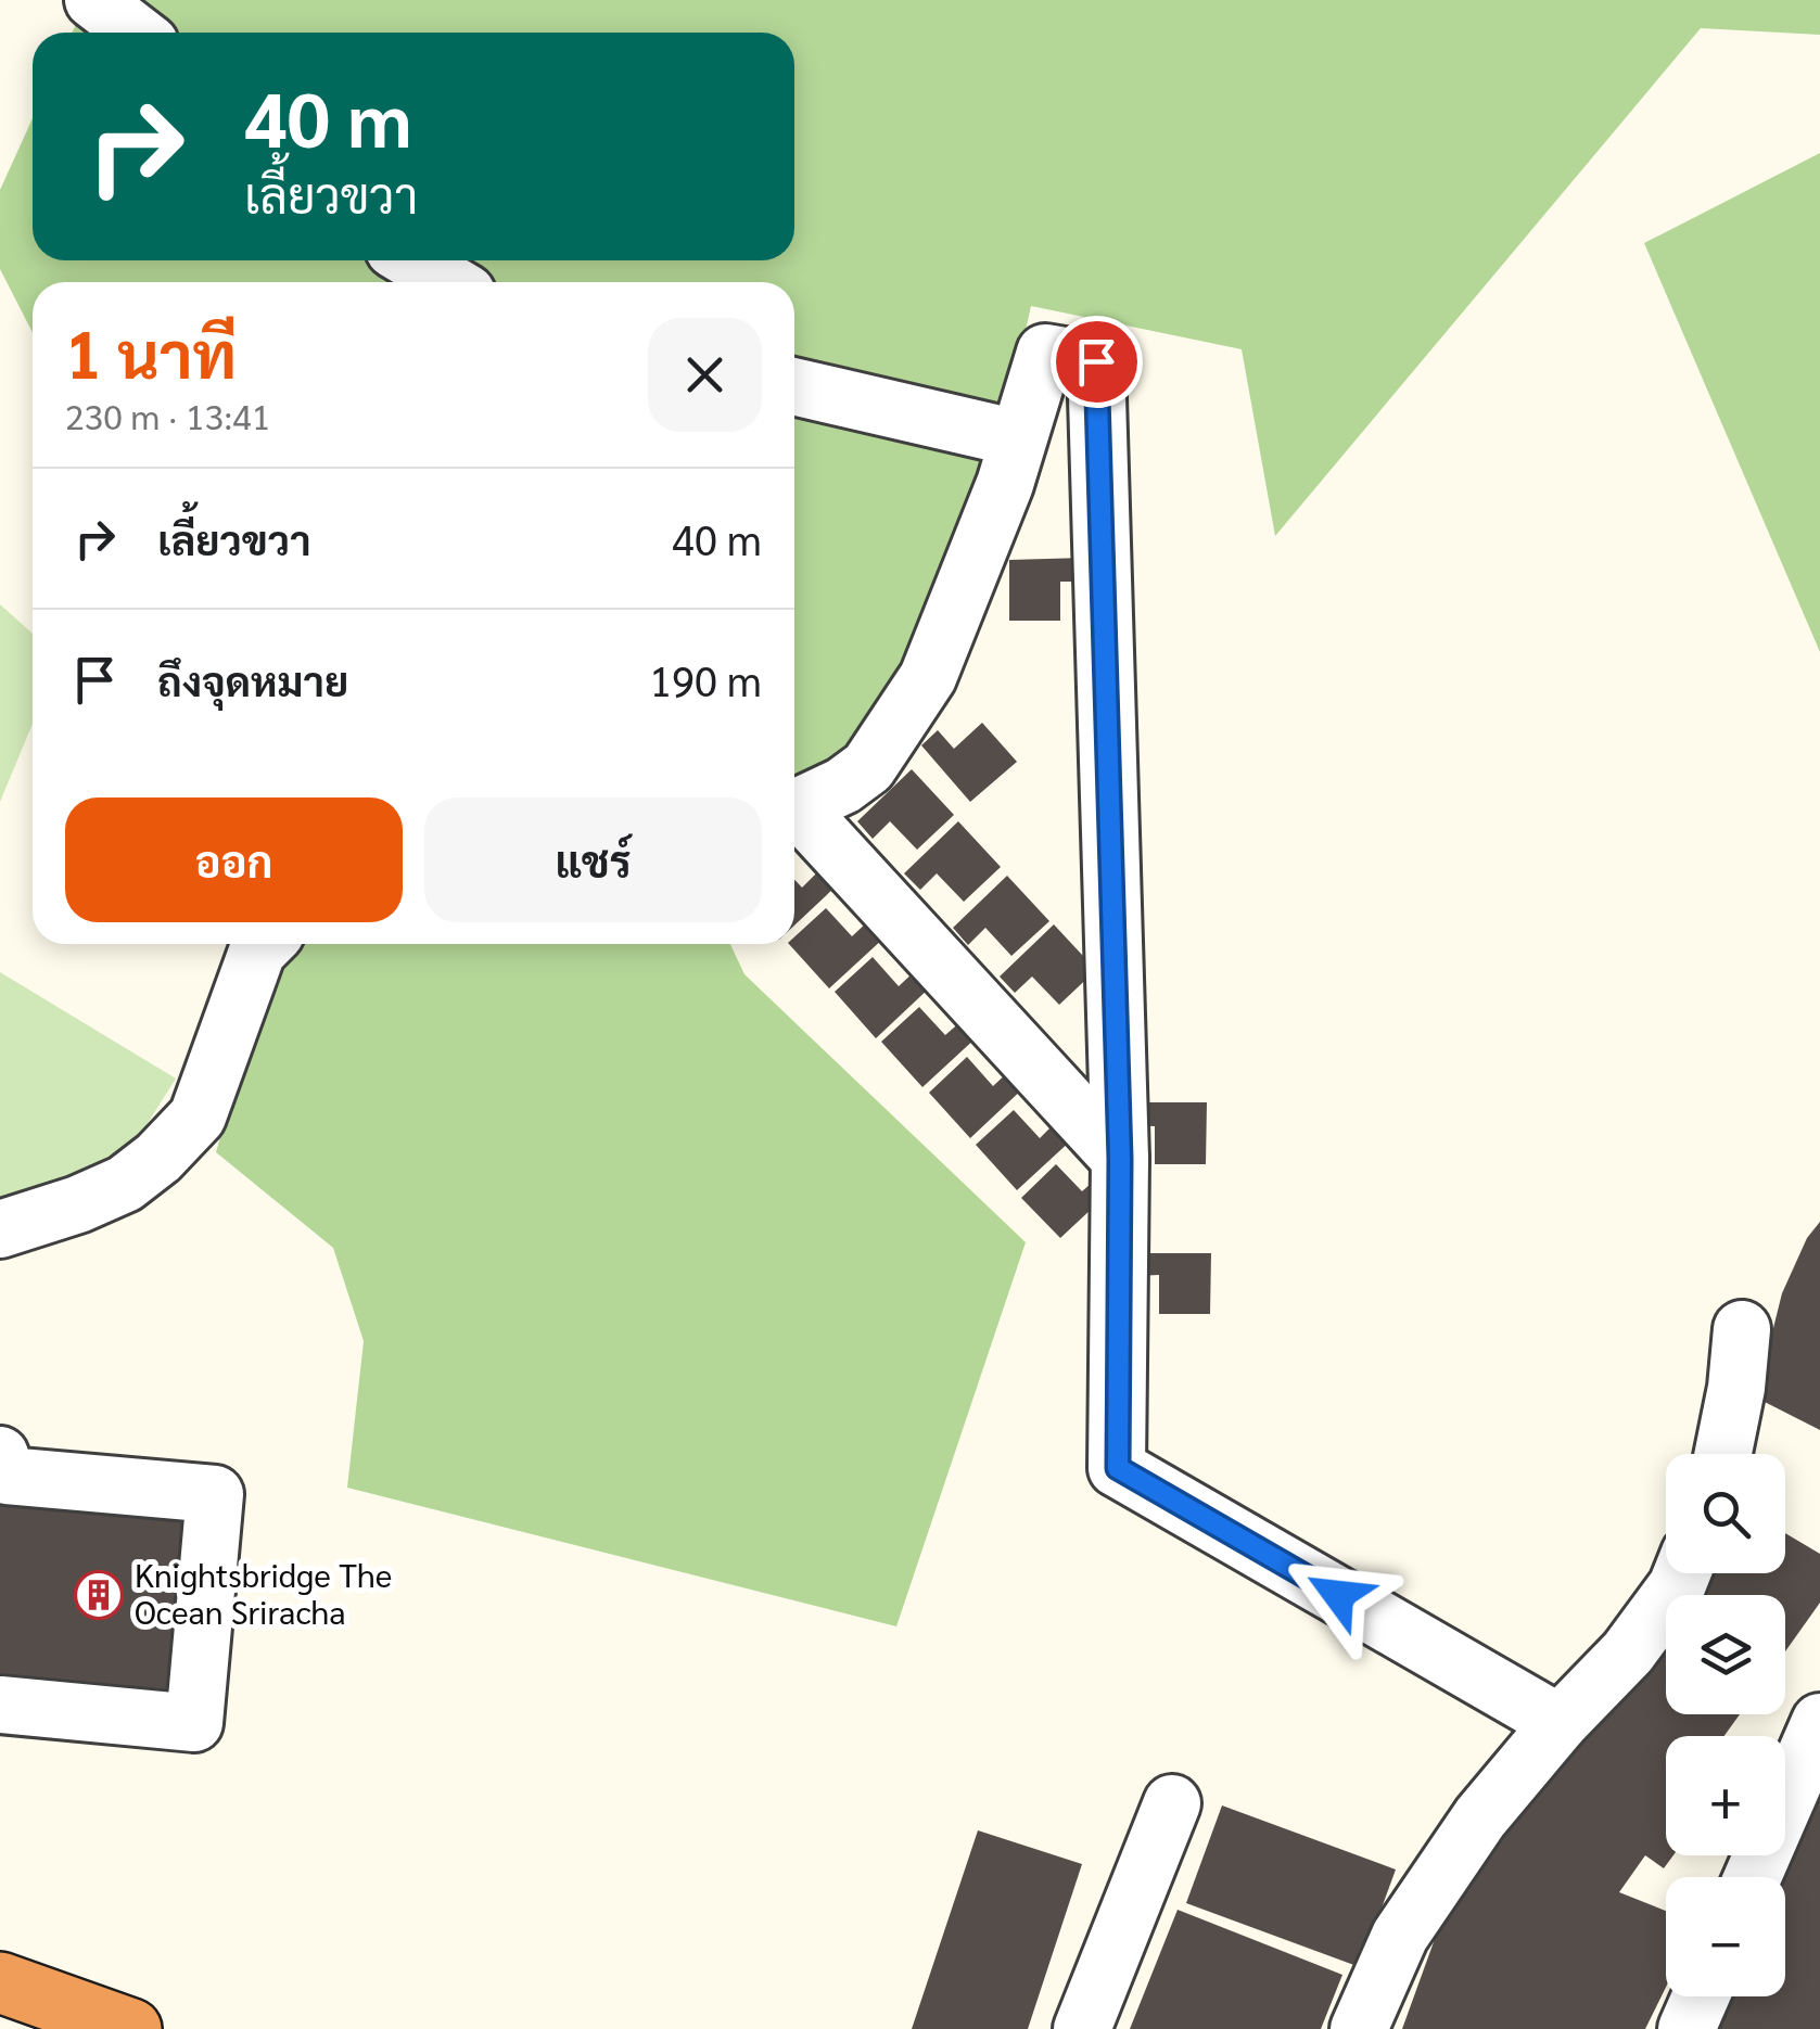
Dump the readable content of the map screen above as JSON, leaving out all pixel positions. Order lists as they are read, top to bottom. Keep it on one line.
{"places":{"building":["Knightsbridge The Ocean Sriracha"]},"page":{"turn":["40 m","เลี้ยวขวา"],"heading":["1 นาที","230 m · 13:41"],"list":[{"name":"เลี้ยวขวา","value":"40 m"},{"name":"ถึงจุดหมาย","value":"190 m"}],"buttons":["ออก","แชร์"],"map_buttons":["+","−"]}}
